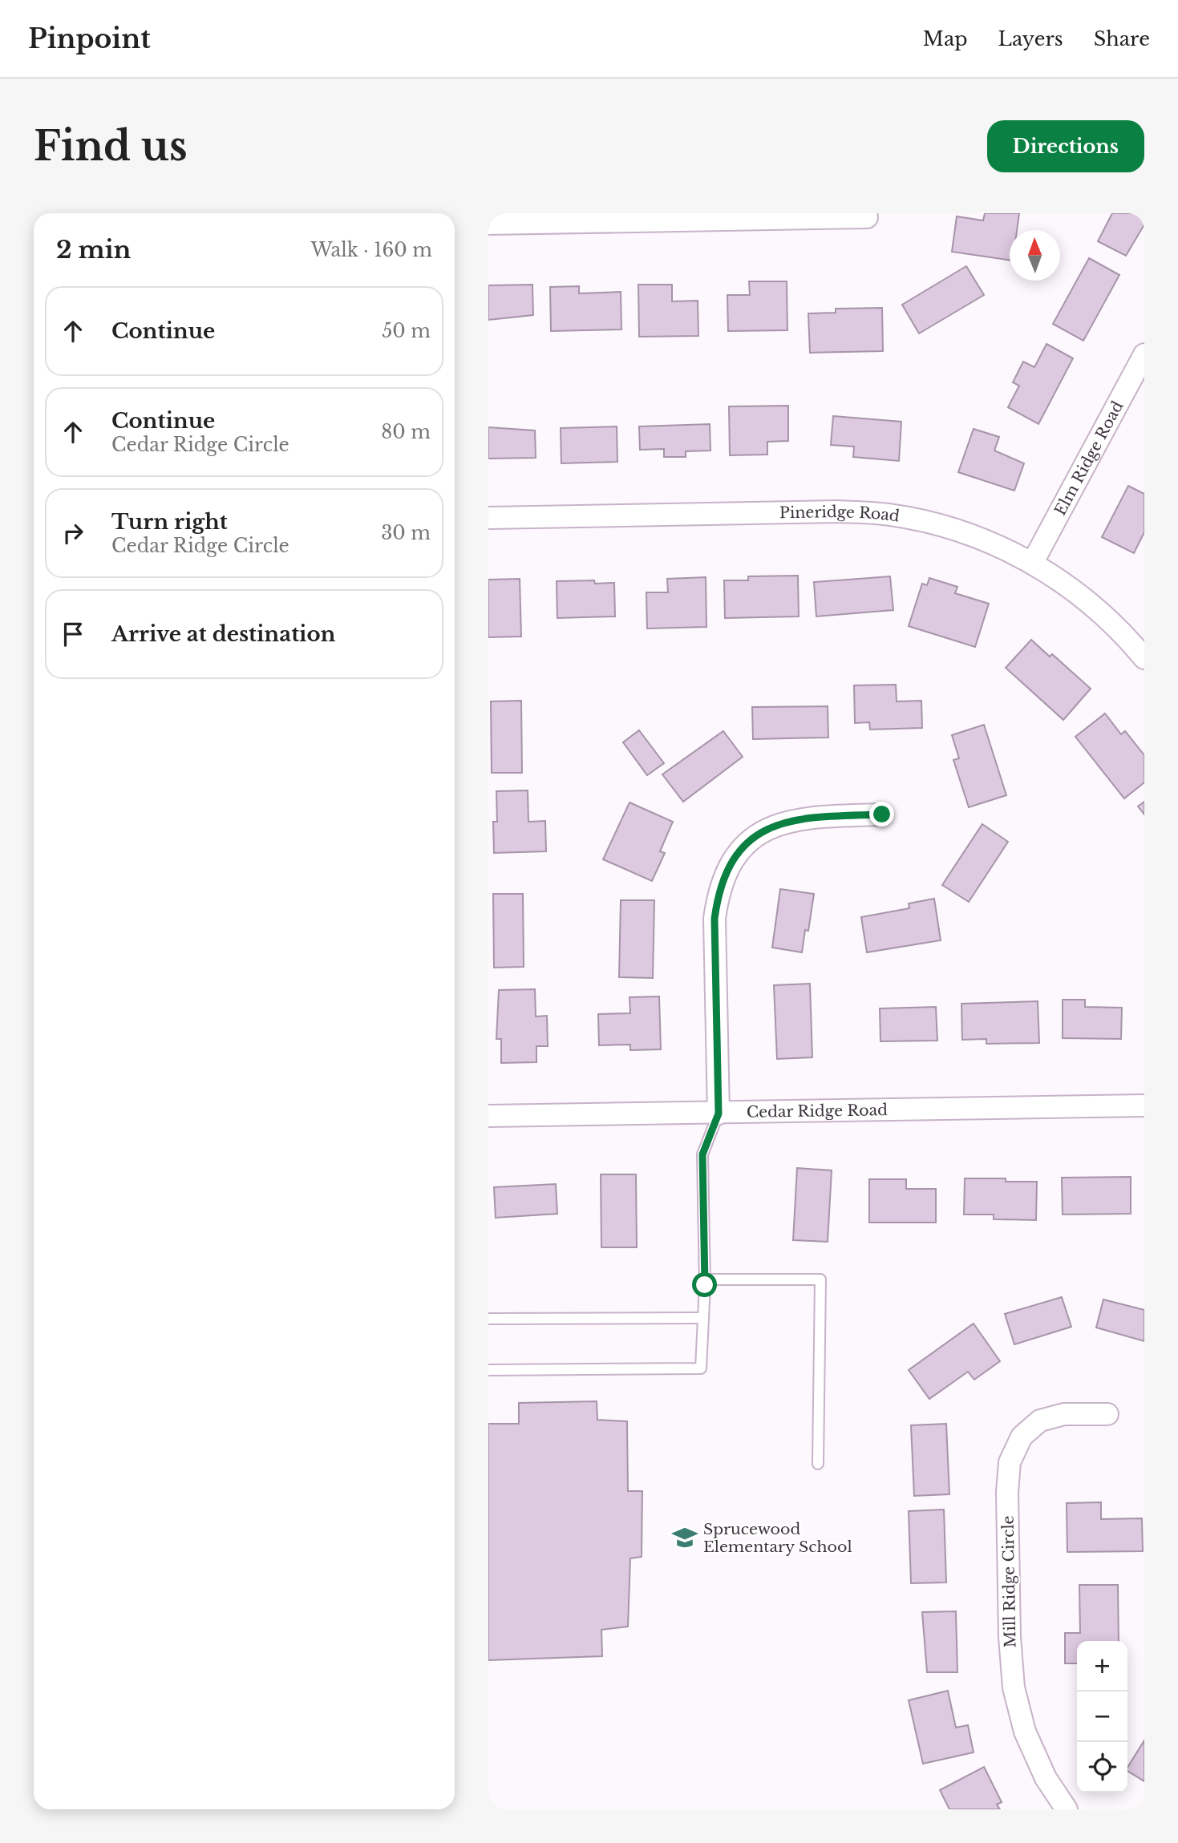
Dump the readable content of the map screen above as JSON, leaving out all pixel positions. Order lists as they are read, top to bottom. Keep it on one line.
{"streets":{"street":["Elm Ridge Road","Pineridge Road","Cedar Ridge Road","Mill Ridge Circle"]},"crossings":[["Elm Ridge Road","Pineridge Road"]],"places":{"school or university":["Sprucewood Elementary School"]},"north":"top","page":{"header":"Pinpoint","nav":["Map","Layers","Share"],"buttons":"Directions","title":"Find us","heading":["2 min","Walk · 160 m"],"list":[["Continue","50 m"],["Continue","Cedar Ridge Circle","80 m"],["Turn right","Cedar Ridge Circle","30 m"],"Arrive at destination"],"map_buttons":["+","−"]}}
